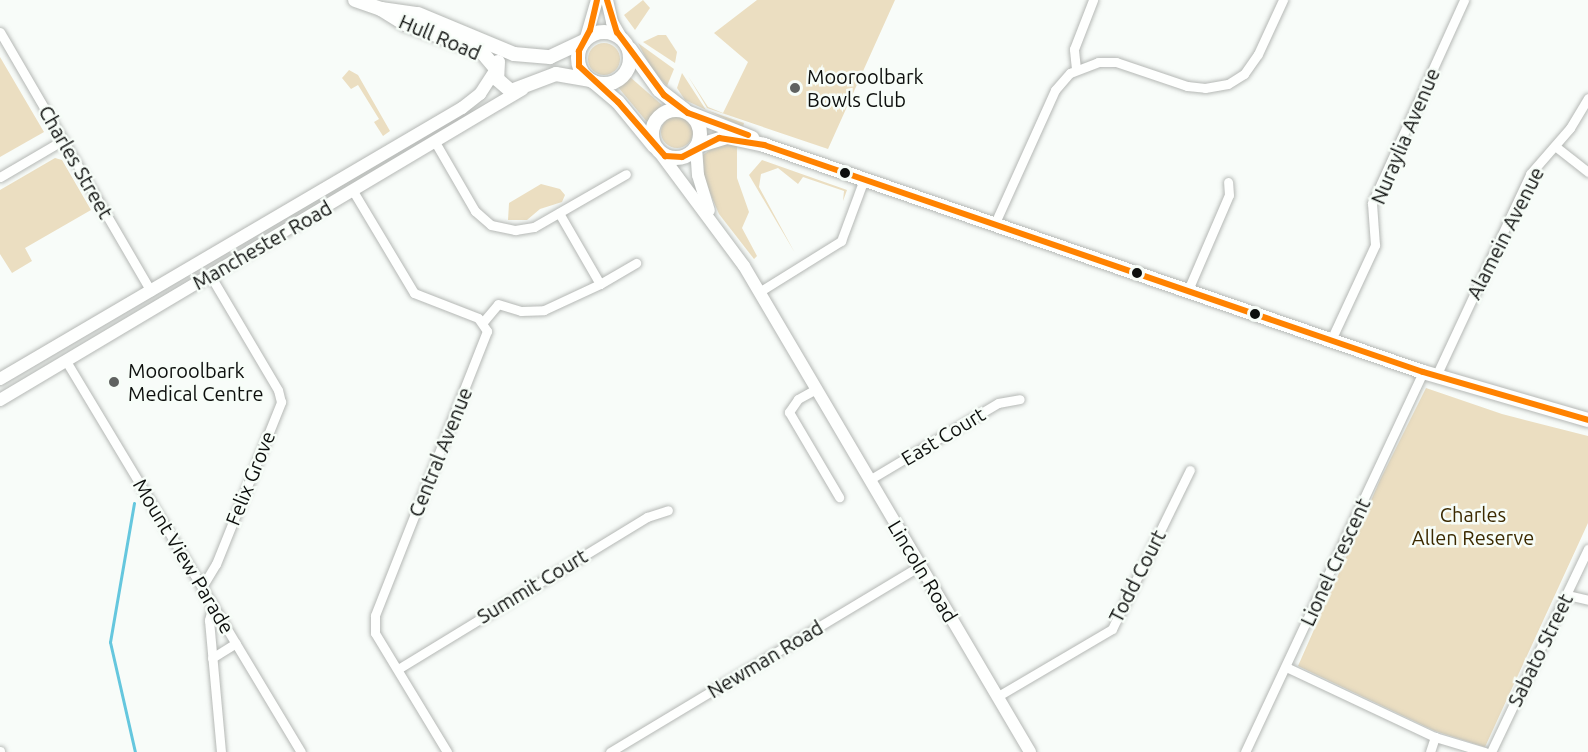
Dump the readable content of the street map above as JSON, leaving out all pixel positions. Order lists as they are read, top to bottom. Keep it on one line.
{"streets":{"main road":["Hull Road","Manchester Road","Lincoln Road"],"street":["Nuraylia Avenue","Charles Street","Alamein Avenue","East Court","Central Avenue","Felix Grove","Mount View Parade","Lionel Crescent","Todd Court","Summit Court","Sabato Street","Newman Road"]},"crossings":[["Hull Road","Manchester Road"],["Charles Street","Manchester Road"],["Alamein Avenue","Lionel Crescent"],["Manchester Road","Felix Grove"],["Manchester Road","Mount View Parade"],["East Court","Lincoln Road"],["Central Avenue","Summit Court"],["Felix Grove","Mount View Parade"],["Lincoln Road","Todd Court"],["Lincoln Road","Newman Road"]],"parks":["Charles Allen Reserve"],"places":["Mooroolbark Bowls Club","Mooroolbark Medical Centre"]}
